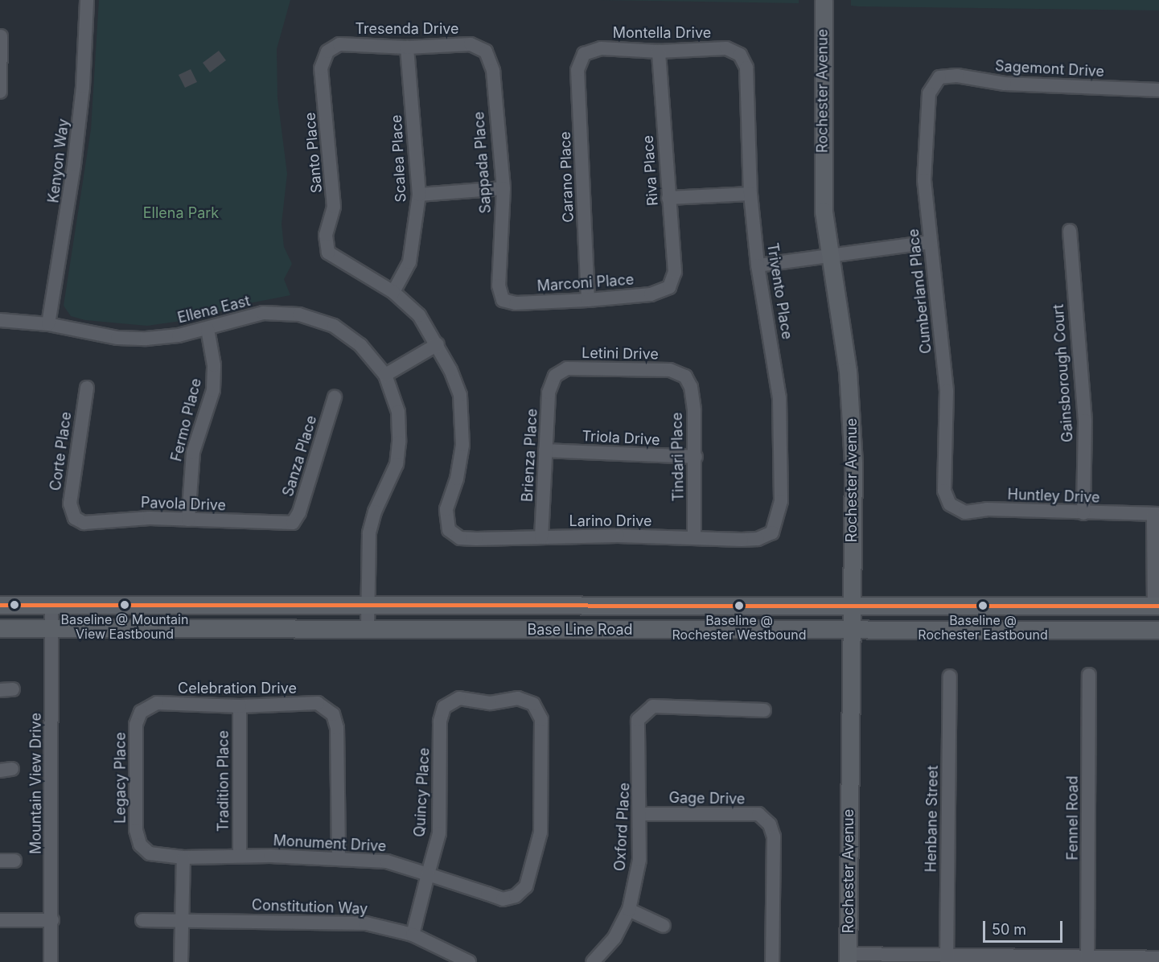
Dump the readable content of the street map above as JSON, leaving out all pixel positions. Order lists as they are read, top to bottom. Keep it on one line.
{"streets":{"main road":["Rochester Avenue","Base Line Road"],"street":["Tresenda Drive","Montella Drive","Sagemont Drive","Santo Place","Scalea Place","Kenyon Way","Sappada Place","Riva Place","Carano Place","Marconi Place","Trivento Place","Cumberland Place","Ellena East","Letini Drive","Gainsborough Court","Fermo Place","Triola Drive","Corte Place","Brienza Place","Sanza Place","Tindari Place","Huntley Drive","Pavola Drive","Larino Drive","Celebration Drive","Legacy Place","Tradition Place","Mountain View Drive","Quincy Place","Gage Drive","Fennel Road","Henbane Street","Oxford Place","Monument Drive","Constitution Way"]},"crossings":[["Tresenda Drive","Santo Place"],["Tresenda Drive","Scalea Place"],["Tresenda Drive","Sappada Place"],["Montella Drive","Riva Place"],["Montella Drive","Carano Place"],["Montella Drive","Trivento Place"],["Sagemont Drive","Cumberland Place"],["Rochester Avenue","Base Line Road"],["Santo Place","Scalea Place"],["Kenyon Way","Ellena East"],["Sappada Place","Marconi Place"],["Riva Place","Marconi Place"],["Carano Place","Marconi Place"],["Trivento Place","Larino Drive"],["Cumberland Place","Huntley Drive"],["Ellena East","Fermo Place"],["Ellena East","Base Line Road"],["Letini Drive","Brienza Place"],["Letini Drive","Tindari Place"],["Gainsborough Court","Huntley Drive"],["Fermo Place","Pavola Drive"],["Triola Drive","Brienza Place"],["Triola Drive","Tindari Place"],["Corte Place","Pavola Drive"],["Brienza Place","Larino Drive"],["Sanza Place","Pavola Drive"],["Tindari Place","Larino Drive"],["Base Line Road","Mountain View Drive"],["Celebration Drive","Legacy Place"],["Celebration Drive","Tradition Place"],["Celebration Drive","Monument Drive"],["Legacy Place","Monument Drive"],["Tradition Place","Monument Drive"],["Quincy Place","Monument Drive"],["Quincy Place","Constitution Way"],["Gage Drive","Oxford Place"]],"parks":["Ellena Park"],"places":["Baseline @ Mountain View Eastbound","Baseline @ Rochester Westbound","Baseline @ Rochester Eastbound"],"scale_bar":"50 m"}
